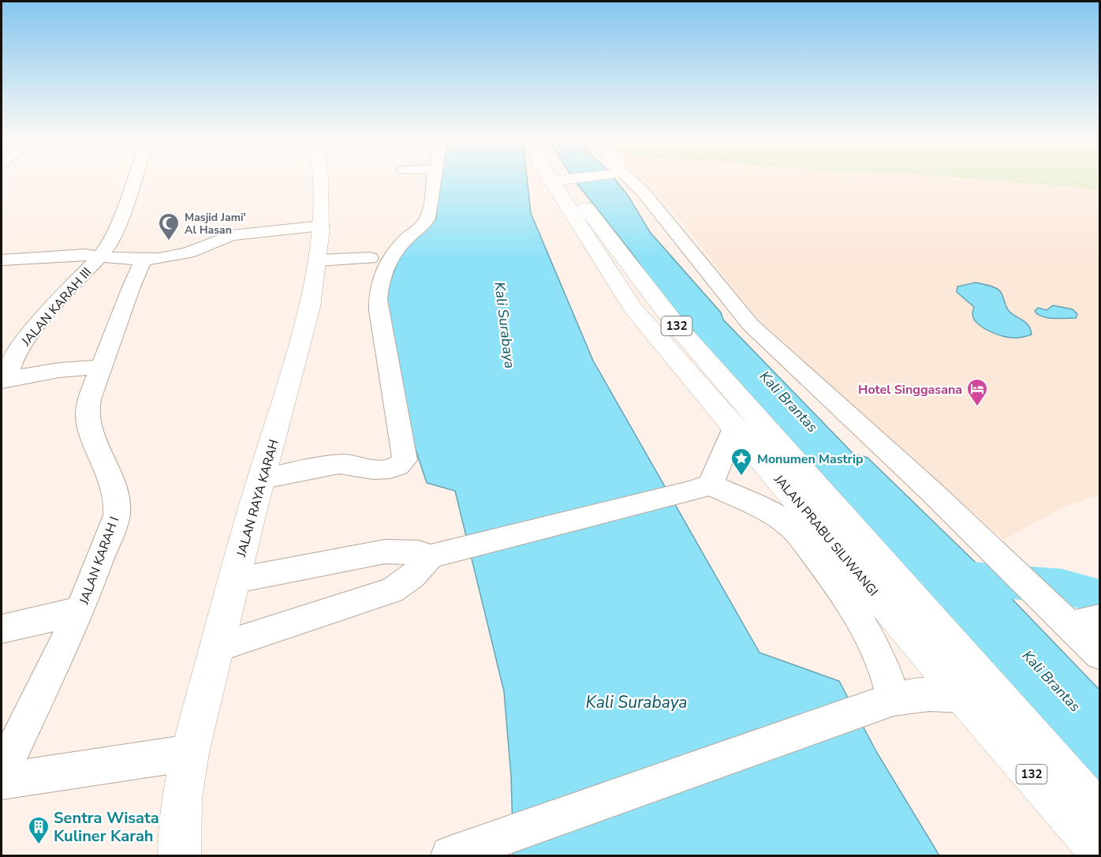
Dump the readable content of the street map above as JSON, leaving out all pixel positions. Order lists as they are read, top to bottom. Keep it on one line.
{"streets":{"main road":["132","JALAN RAYA KARAH","JALAN PRABU SILIWANGI"],"street":["JALAN KARAH III","JALAN KARAH I"]},"crossings":[["132","JALAN PRABU SILIWANGI"]],"water":["Kali Surabaya","Kali Brantas"],"places":{"mosque":["Masjid Jami' Al Hasan"],"hotel":["Hotel Singgasana"],"place":["Monumen Mastrip"],"building":["Sentra Wisata Kuliner Karah"]}}
